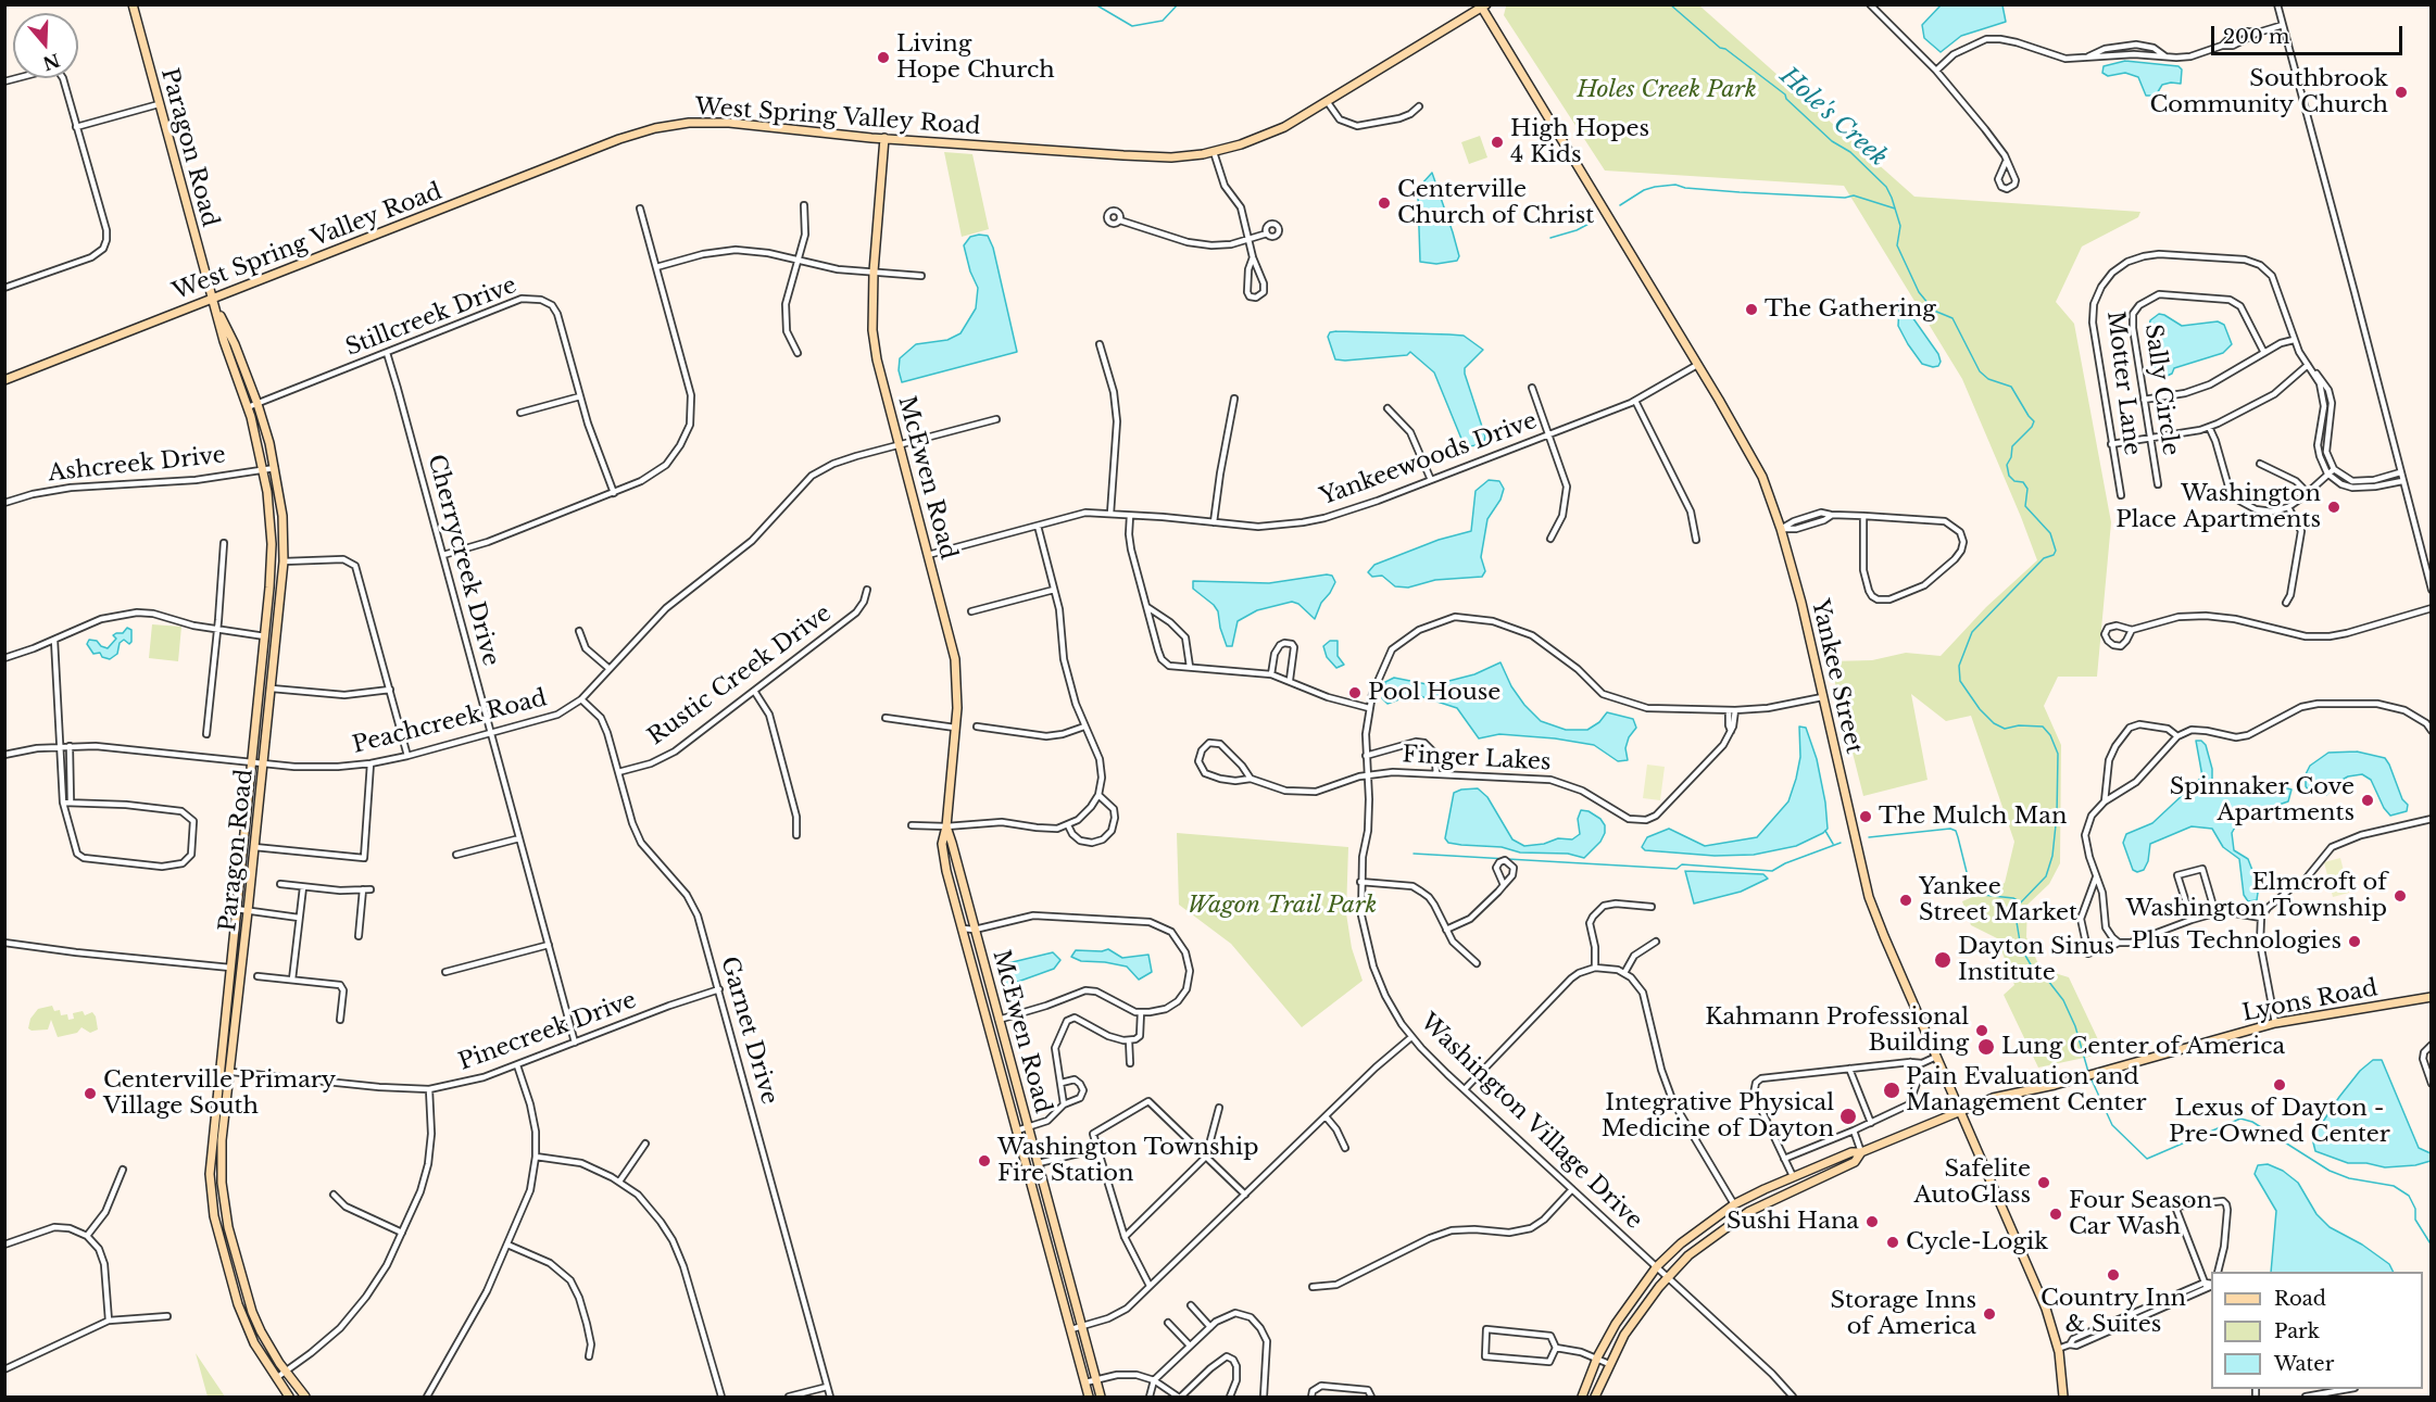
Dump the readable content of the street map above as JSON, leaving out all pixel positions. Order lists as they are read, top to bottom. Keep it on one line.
{"streets":{"street":["West Spring Valley Road","Paragon Road","Stillcreek Drive","Motter Lane","Sally Circle","Yankeewoods Drive","Ashcreek Drive","McEwen Road","Cherrycreek Drive","Rustic Creek Drive","Yankee Street","Peachcreek Road","Finger Lakes","Lyons Road","Garnet Drive","Pinecreek Drive","Washington Village Drive"]},"crossings":[["West Spring Valley Road","Paragon Road"],["West Spring Valley Road","McEwen Road"],["West Spring Valley Road","Yankee Street"],["Paragon Road","Stillcreek Drive"],["Paragon Road","Ashcreek Drive"],["Paragon Road","Peachcreek Road"],["Paragon Road","Pinecreek Drive"],["Stillcreek Drive","Cherrycreek Drive"],["Yankeewoods Drive","McEwen Road"],["Yankeewoods Drive","Yankee Street"],["McEwen Road","Peachcreek Road"],["Cherrycreek Drive","Peachcreek Road"],["Cherrycreek Drive","Pinecreek Drive"],["Rustic Creek Drive","Garnet Drive"],["Yankee Street","Lyons Road"],["Yankee Street","Washington Village Drive"],["Peachcreek Road","Garnet Drive"],["Finger Lakes","Washington Village Drive"],["Lyons Road","Washington Village Drive"],["Garnet Drive","Pinecreek Drive"]],"water":["Hole's Creek"],"parks":["Holes Creek Park","Wagon Trail Park"],"places":["Living Hope Church","Southbrook Community Church","High Hopes 4 Kids","Centerville Church of Christ","The Gathering","Washington Place Apartments","Pool House","Spinnaker Cove Apartments","The Mulch Man","Elmcroft of Washington Township","Yankee Street Market","Plus Technologies","Dayton Sinus Institute","Kahmann Professional Building","Lung Center of America","Lexus of Dayton - Pre-Owned Center","Pain Evaluation and Management Center","Centerville Primary Village South","Integrative Physical Medicine of Dayton","Washington Township Fire Station","Safelite AutoGlass","Four Season Car Wash","Sushi Hana","Cycle-Logik","Country Inn & Suites","Storage Inns of America"],"legend":["Road","Park","Water"],"scale_bar":"200 m","north":"bottom"}
